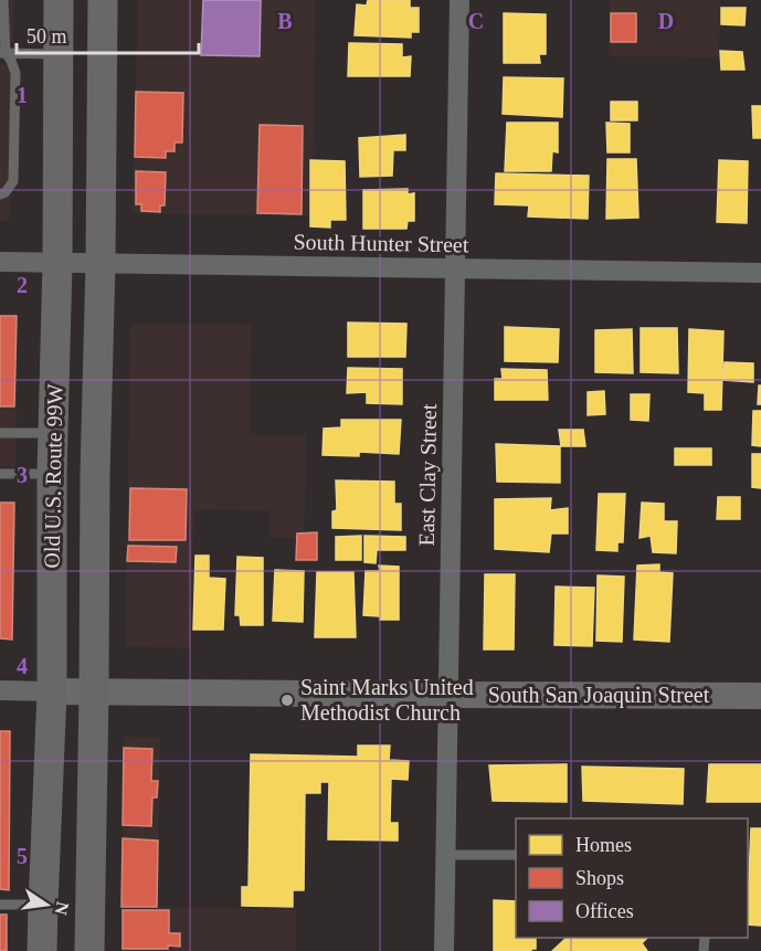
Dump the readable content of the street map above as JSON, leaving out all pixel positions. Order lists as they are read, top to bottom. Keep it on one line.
{"streets":{"main road":["Old U.S. Route 99W"],"street":["South Hunter Street","East Clay Street","South San Joaquin Street"]},"crossings":[["South Hunter Street","East Clay Street"],["South Hunter Street","Old U.S. Route 99W"],["East Clay Street","South San Joaquin Street"],["Old U.S. Route 99W","South San Joaquin Street"]],"places":["Saint Marks United Methodist Church"],"legend":["Homes","Shops","Offices"],"scale_bar":"50 m","north":"right","grid":{"columns":["B","C","D"],"rows":["1","2","3","4","5"]}}
